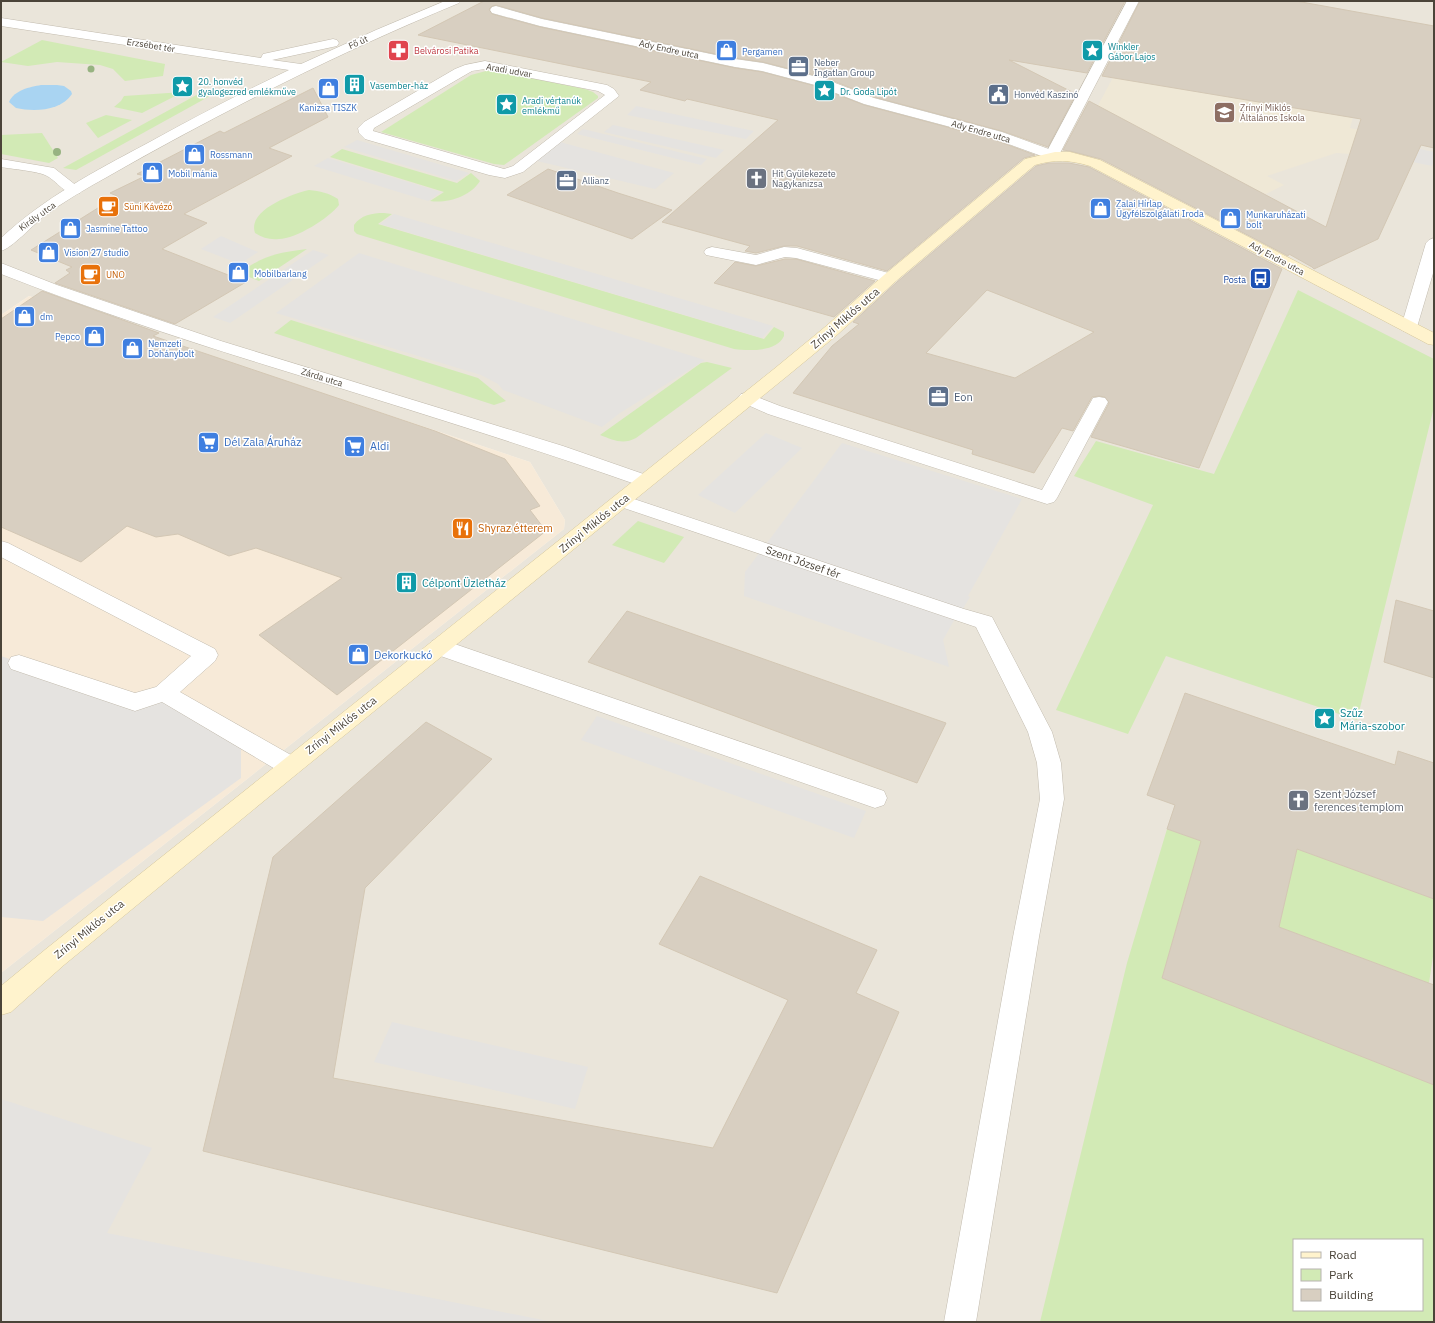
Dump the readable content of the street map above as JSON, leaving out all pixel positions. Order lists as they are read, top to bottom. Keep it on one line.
{"streets":{"main road":["Ady Endre utca","Zrínyi Miklós utca"],"street":["Fő út","Erzsébet tér","Aradi udvar","Király utca","Zárda utca","Szent József tér"]},"crossings":[["Fő út","Erzsébet tér"],["Fő út","Király utca"],["Ady Endre utca","Zrínyi Miklós utca"],["Zrínyi Miklós utca","Zárda utca"],["Zrínyi Miklós utca","Szent József tér"]],"places":{"pharmacy":["Belvárosi Patika"],"shop":["Pergamen","Kanizsa TISZK","Rossmann","Mobil mánia","Zalai Hírlap Ügyfélszolgálati Iroda","Munkaruházati bolt","Jasmine Tattoo","Vision 27 studio","Mobilbarlang","dm","Pepco","Nemzeti Dohánybolt","Dekorkuckó"],"place":["Winkler Gábor Lajos","20. honvéd gyalogezred emlékműve","Dr. Goda Lipót","Aradi vértanúk emlékmű","Szűz Mária-szobor"],"office":["Neber Ingatlan Group","Allianz","Eon"],"building":["Vasember-ház","Célpont Üzletház"],"public building":["Honvéd Kaszinó"],"school or university":["Zrínyi Miklós Általános Iskola"],"church":["Hit Gyülekezete Nagykanizsa","Szent József ferences templom"],"cafe":["Süni Kávézó","UNO"],"bus stop":["Posta"],"supermarket":["Dél Zala Áruház","Aldi"],"restaurant":["Shyraz étterem"]},"legend":["Road","Park","Building"]}
